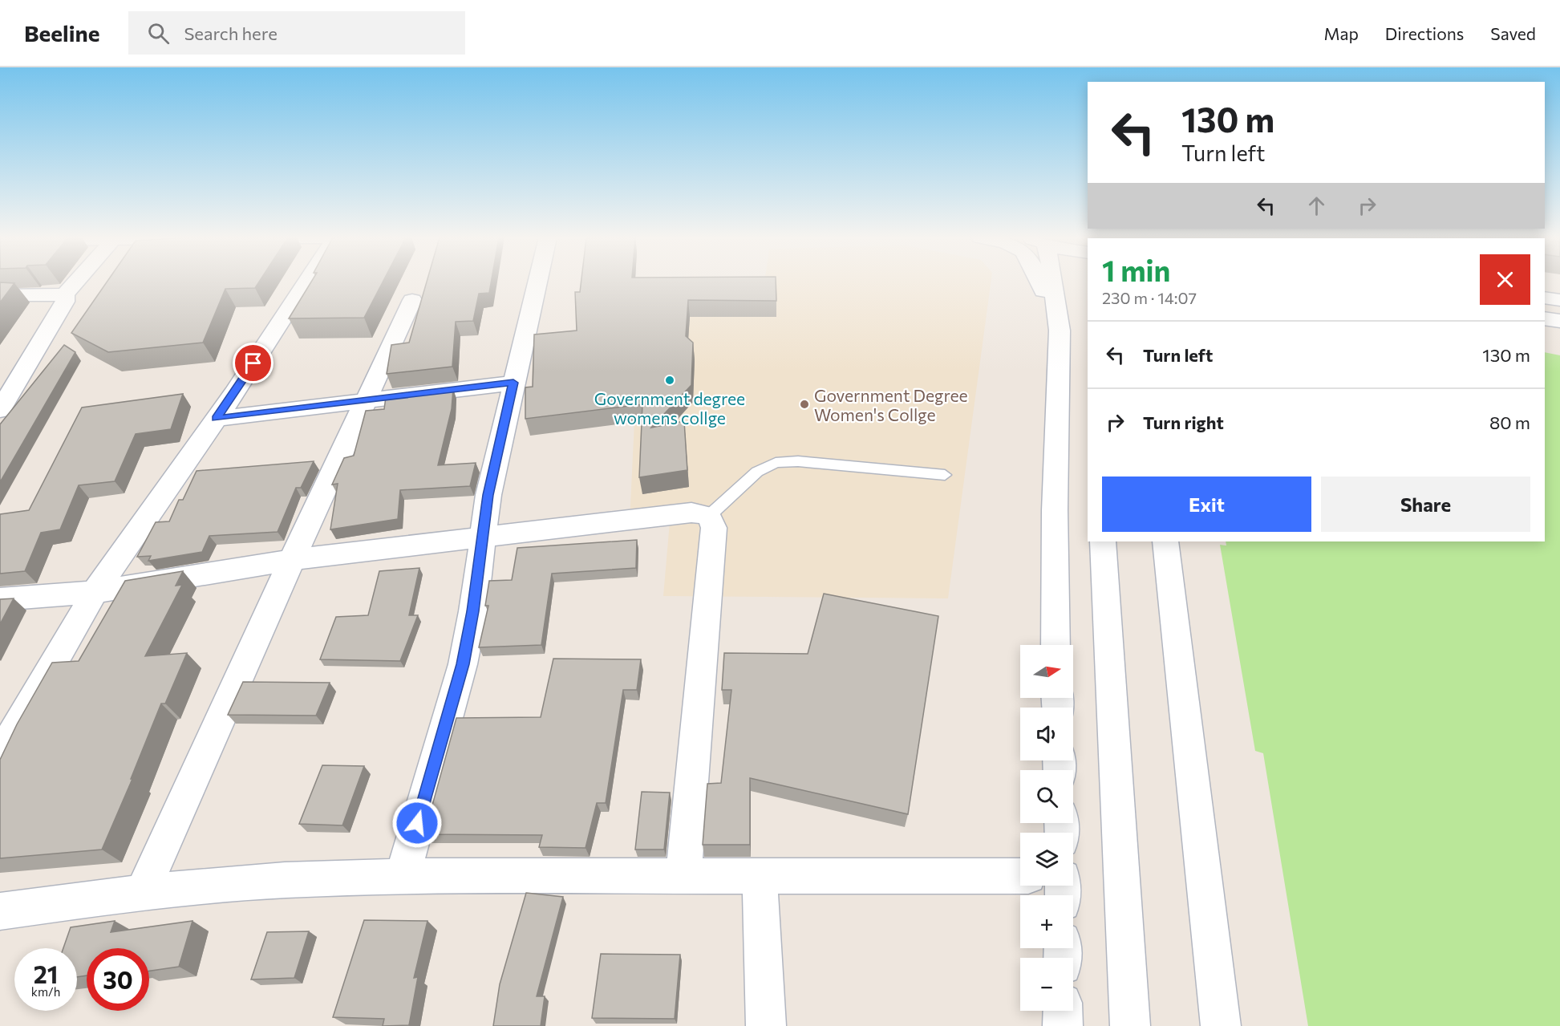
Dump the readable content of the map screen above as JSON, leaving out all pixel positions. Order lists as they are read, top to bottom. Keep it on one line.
{"places":["Government degree womens collge","Government Degree Women's Collge"],"north":"right","page":{"header":"Beeline","search":"Search here","nav":["Map","Directions","Saved"],"turn":["130 m","Turn left"],"heading":["1 min","230 m · 14:07"],"list":[{"name":"Turn left","value":"130 m"},{"name":"Turn right","value":"80 m"}],"buttons":["Exit","Share"],"map_buttons":["+","−"],"speed":"21 km/h","limit":"30"}}
